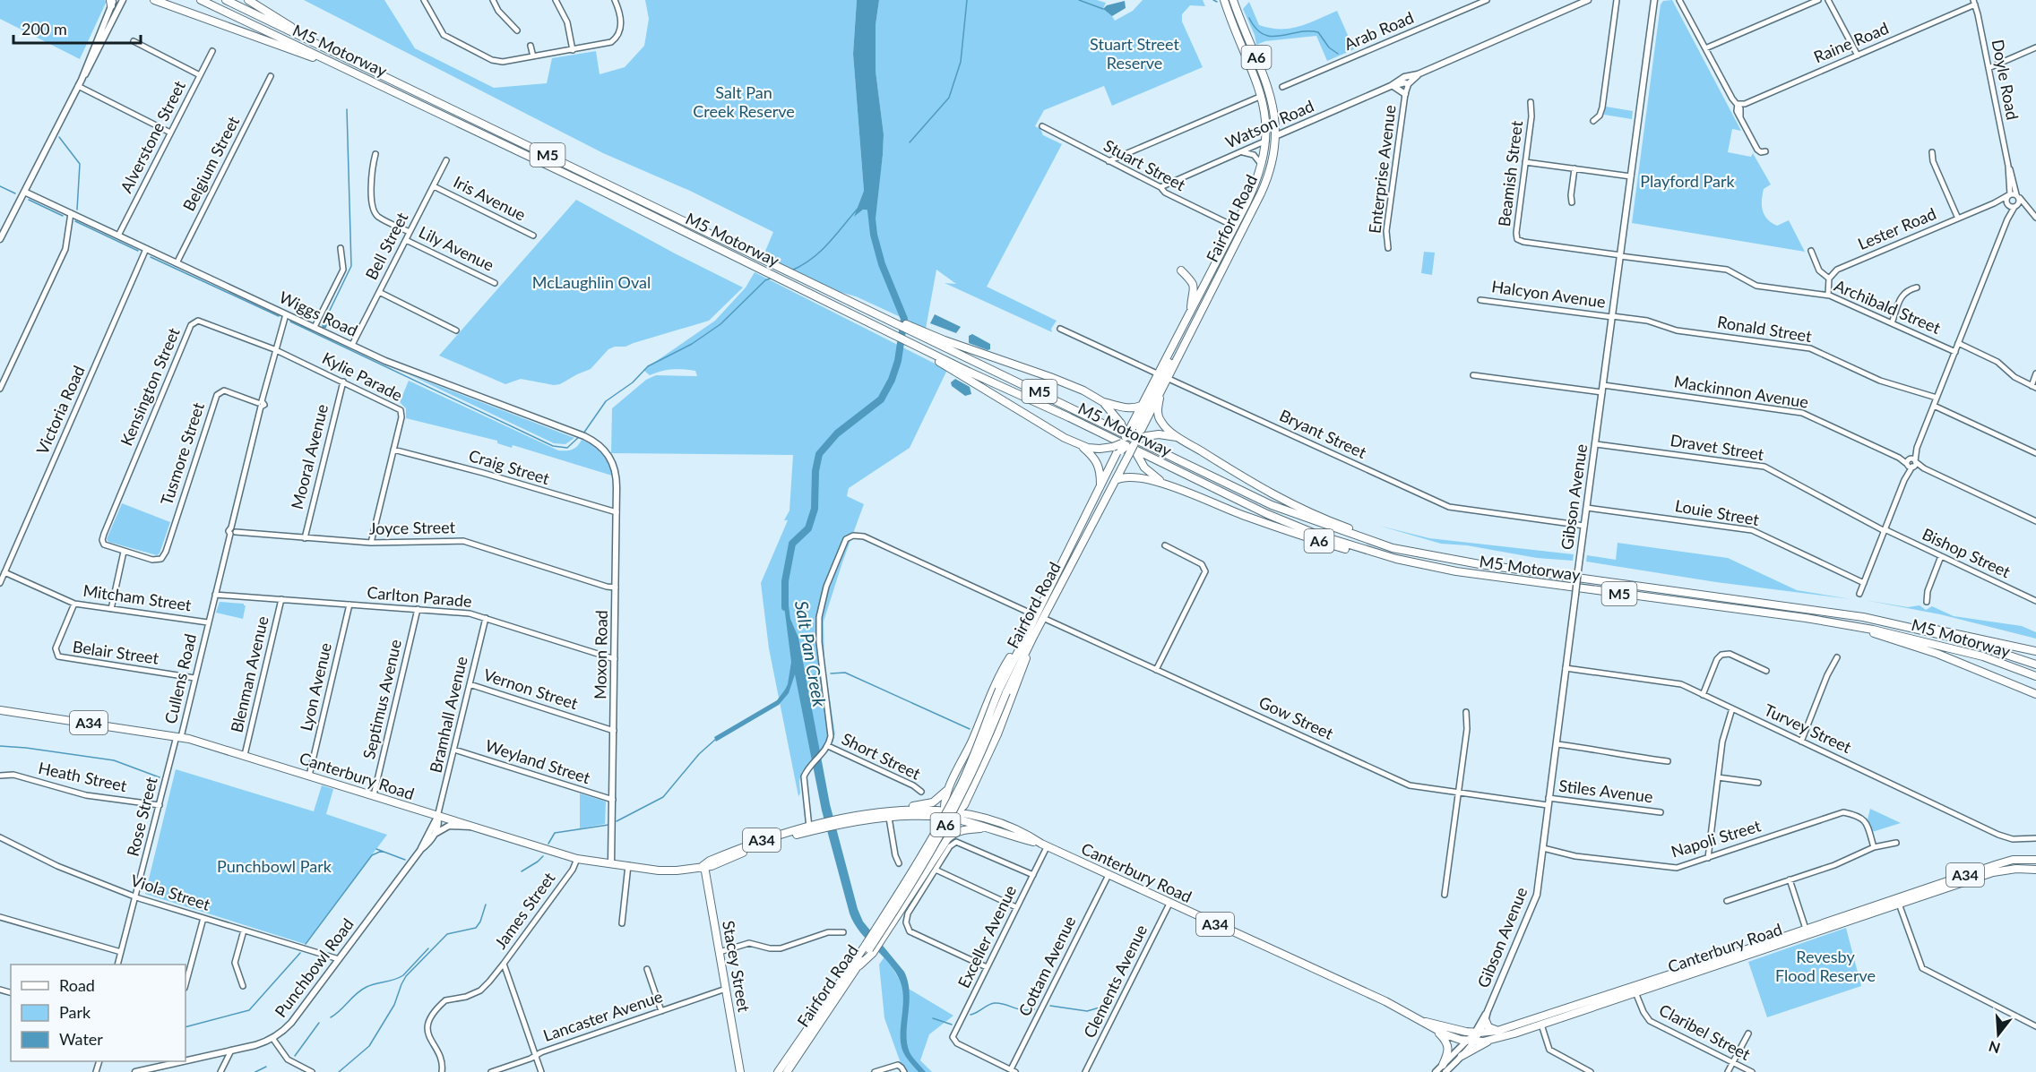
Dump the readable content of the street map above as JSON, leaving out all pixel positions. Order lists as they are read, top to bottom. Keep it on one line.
{"streets":{"highway":["M5 Motorway","A6","Watson Road","M5","Fairford Road","A34","Canterbury Road","Stacey Street"],"main road":["Wiggs Road","Gibson Avenue","Moxon Road","Punchbowl Road"],"street":["Arab Road","Raine Road","Doyle Road","Alverstone Street","Belgium Street","Stuart Street","Enterprise Avenue","Beamish Street","Iris Avenue","Lester Road","Bell Street","Lily Avenue","Halcyon Avenue","Archibald Street","Ronald Street","Kylie Parade","Kensington Street","Mackinnon Avenue","Victoria Road","Bryant Street","Dravet Street","Tusmore Street","Mooral Avenue","Craig Street","Louie Street","Joyce Street","Bishop Street","Carlton Parade","Mitcham Street","Belair Street","Blenman Avenue","Cullens Road","Lyon Avenue","Vernon Street","Septimus Avenue","Bramhall Avenue","Gow Street","Turvey Street","Short Street","Weyland Street","Heath Street","Stiles Avenue","Rose Street","Napoli Street","Viola Street","James Street","Exceller Avenue","Cottam Avenue","Clements Avenue","Lancaster Avenue","Claribel Street"]},"crossings":[["Raine Road","Doyle Road"],["M5 Motorway","A6"],["M5 Motorway","M5"],["A6","Watson Road"],["A6","M5"],["A6","Fairford Road"],["A6","Canterbury Road"],["Doyle Road","Lester Road"],["Watson Road","Stuart Street"],["Watson Road","Enterprise Avenue"],["Watson Road","Fairford Road"],["Alverstone Street","Wiggs Road"],["M5","Fairford Road"],["Belgium Street","Wiggs Road"],["Stuart Street","Fairford Road"],["Beamish Street","Archibald Street"],["Beamish Street","Gibson Avenue"],["Iris Avenue","Bell Street"],["Fairford Road","Bryant Street"],["Fairford Road","Gow Street"],["Bell Street","Lily Avenue"],["Bell Street","Wiggs Road"],["Halcyon Avenue","Ronald Street"],["Halcyon Avenue","Gibson Avenue"],["Archibald Street","Gibson Avenue"],["Wiggs Road","Victoria Road"],["Wiggs Road","Moxon Road"],["Wiggs Road","Cullens Road"],["Ronald Street","Gibson Avenue"],["Kylie Parade","Kensington Street"],["Kylie Parade","Mooral Avenue"],["Kylie Parade","Craig Street"],["Kylie Parade","Joyce Street"],["Kylie Parade","Cullens Road"],["Kensington Street","Tusmore Street"],["Kensington Street","Cullens Road"],["Mackinnon Avenue","Gibson Avenue"],["Victoria Road","Mitcham Street"],["Bryant Street","Gibson Avenue"],["Dravet Street","Gibson Avenue"],["Dravet Street","Bishop Street"],["Tusmore Street","Cullens Road"],["Mooral Avenue","Joyce Street"],["Craig Street","Moxon Road"],["Gibson Avenue","Louie Street"],["Gibson Avenue","Gow Street"],["Gibson Avenue","Turvey Street"],["Gibson Avenue","Canterbury Road"],["Gibson Avenue","Stiles Avenue"],["Gibson Avenue","Napoli Street"],["Joyce Street","Moxon Road"],["Joyce Street","Cullens Road"],["Carlton Parade","Moxon Road"],["Carlton Parade","Blenman Avenue"],["Carlton Parade","Cullens Road"],["Carlton Parade","Lyon Avenue"],["Carlton Parade","Septimus Avenue"],["Carlton Parade","Bramhall Avenue"],["Mitcham Street","Belair Street"],["Mitcham Street","Cullens Road"],["Belair Street","Cullens Road"],["Moxon Road","Vernon Street"],["Moxon Road","Weyland Street"],["Moxon Road","Canterbury Road"],["Blenman Avenue","Canterbury Road"],["Cullens Road","Canterbury Road"],["Cullens Road","Rose Street"],["Lyon Avenue","Canterbury Road"],["Vernon Street","Bramhall Avenue"],["Septimus Avenue","Canterbury Road"],["Bramhall Avenue","Weyland Street"],["Bramhall Avenue","Canterbury Road"],["Bramhall Avenue","Punchbowl Road"],["Gow Street","Short Street"],["Gow Street","Canterbury Road"],["Canterbury Road","Rose Street"],["Canterbury Road","James Street"],["Canterbury Road","Exceller Avenue"],["Canterbury Road","Stacey Street"],["Canterbury Road","Cottam Avenue"],["Canterbury Road","Punchbowl Road"],["Canterbury Road","Clements Avenue"],["Canterbury Road","Claribel Street"],["Heath Street","Rose Street"],["Rose Street","Viola Street"],["Viola Street","Punchbowl Road"],["James Street","Lancaster Avenue"],["Exceller Avenue","Cottam Avenue"],["Stacey Street","Lancaster Avenue"]],"water":["Salt Pan Creek"],"parks":["Stuart Street Reserve","Salt Pan Creek Reserve","Playford Park","McLaughlin Oval","Punchbowl Park","Revesby Flood Reserve"],"legend":["Road","Park","Water"],"scale_bar":"200 m","north":"bottom"}
